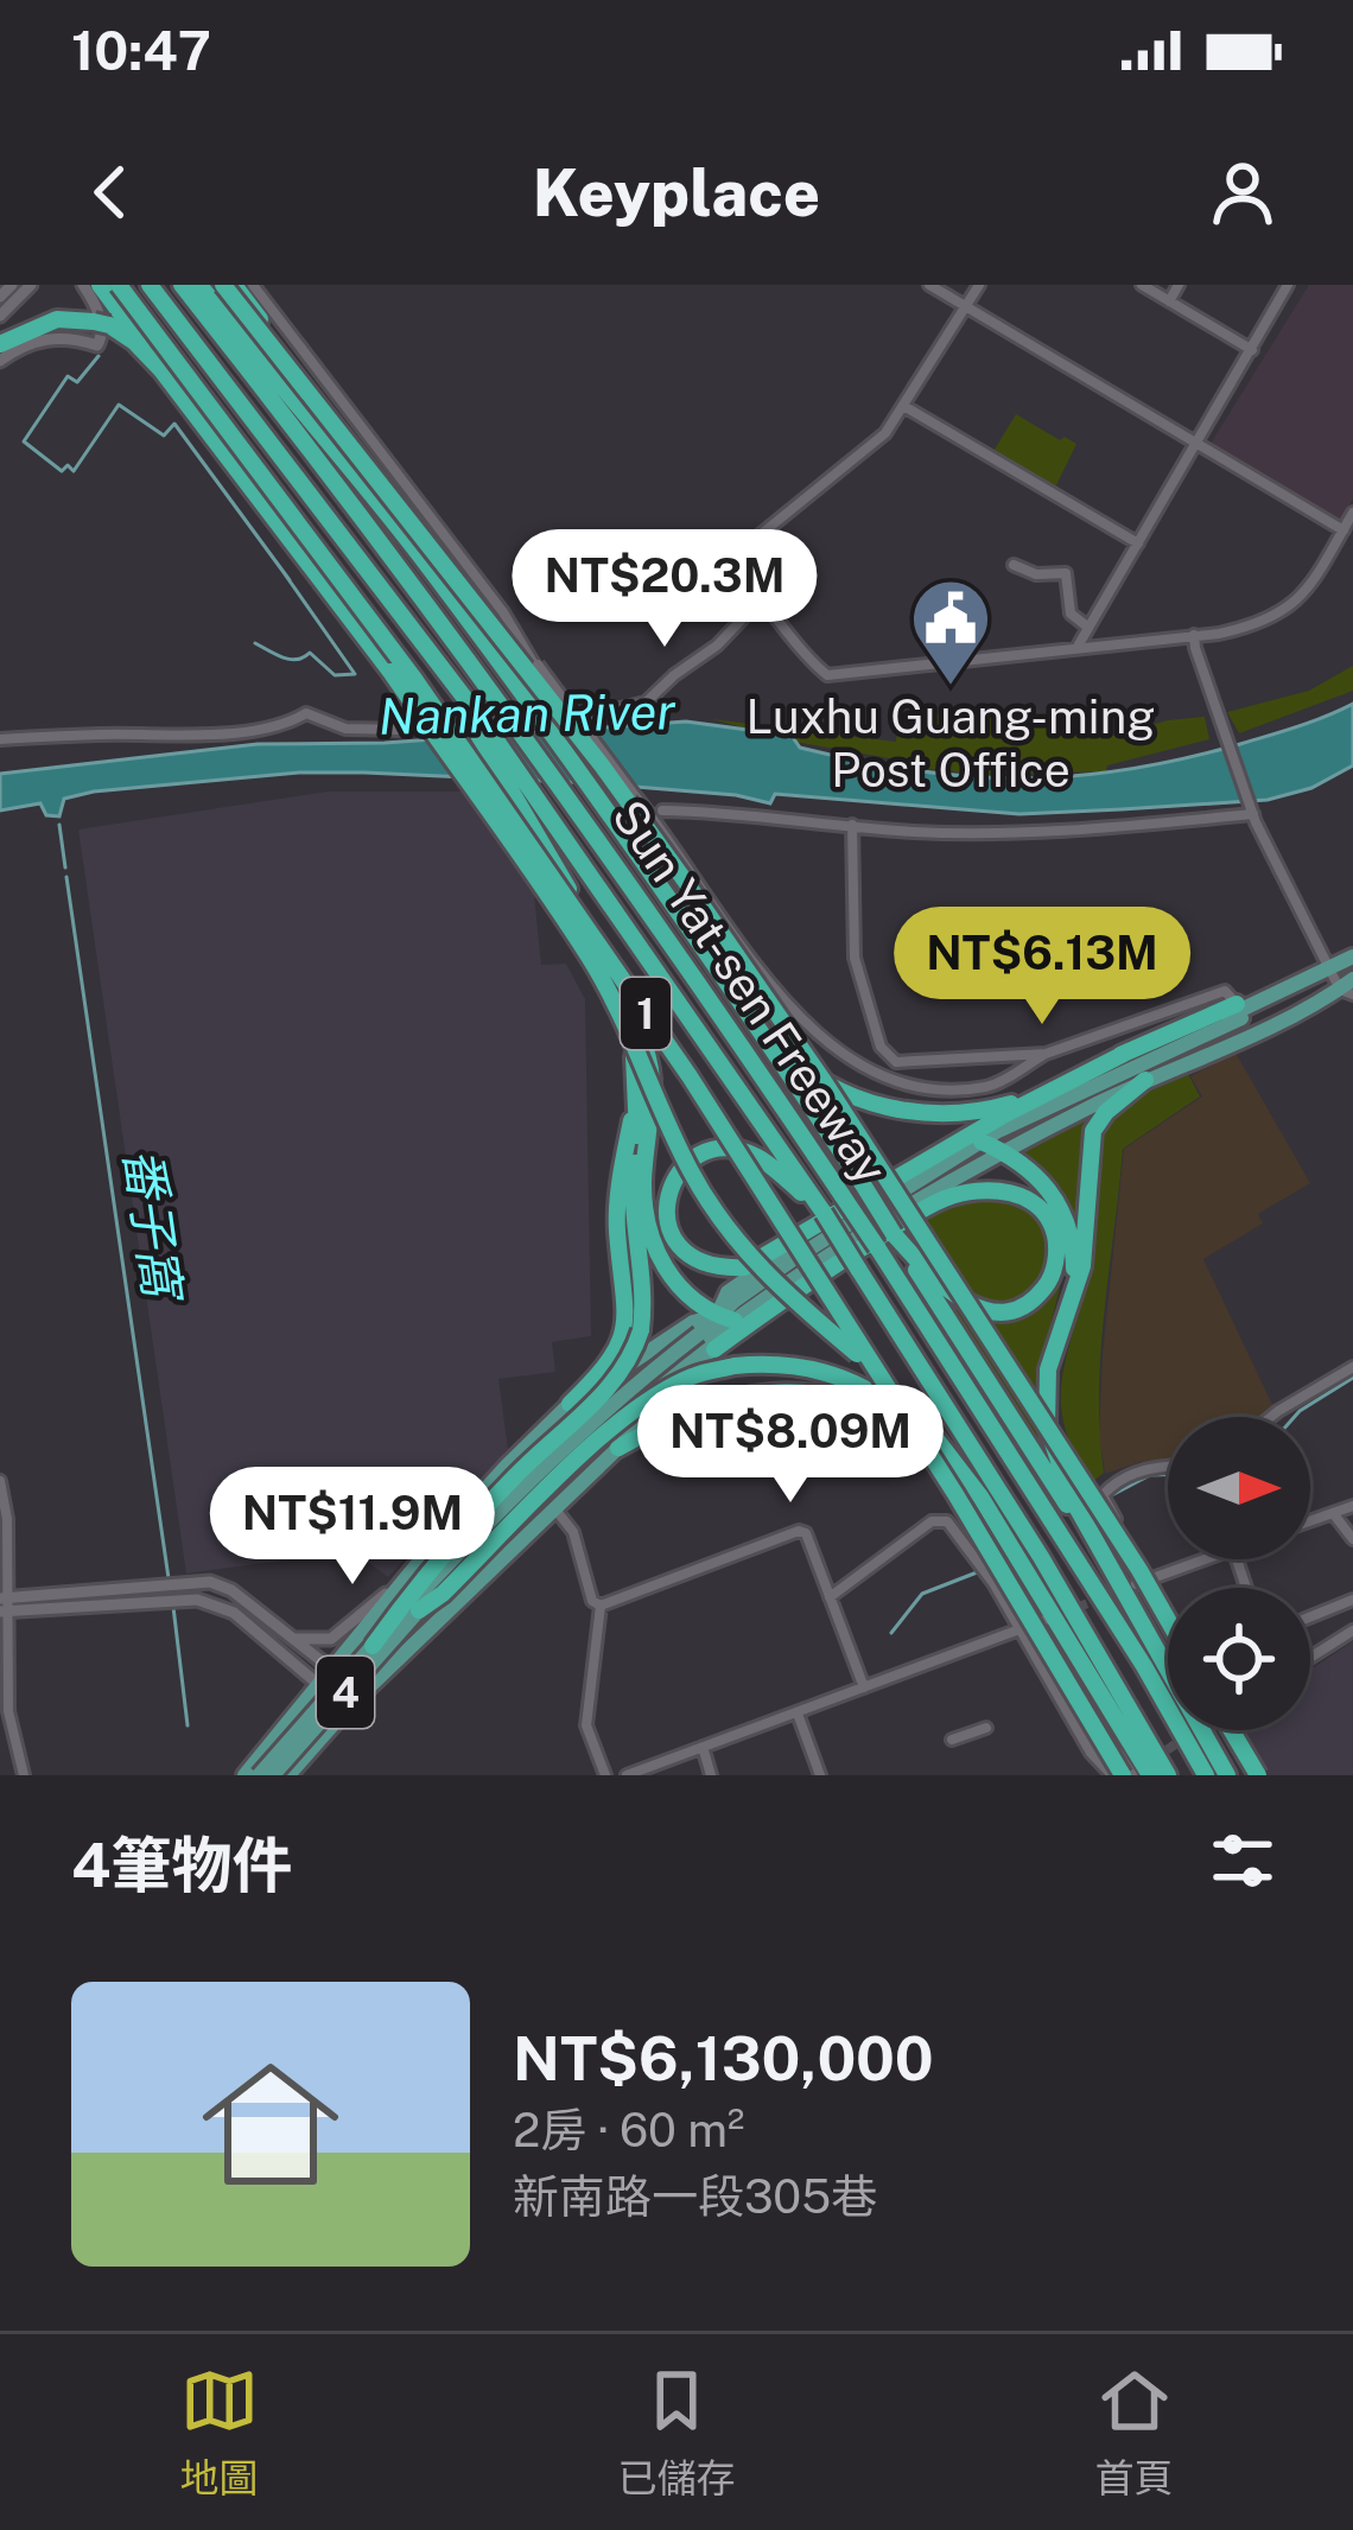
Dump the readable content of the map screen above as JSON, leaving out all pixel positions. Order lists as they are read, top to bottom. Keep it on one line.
{"streets":{"highway":["Sun Yat-sen Freeway","1"],"main road":["4"]},"crossings":[["Sun Yat-sen Freeway","4"]],"water":["Nankan River","番子窩"],"places":{"public building":["Luxhu Guang-ming Post Office"]},"north":"right","page":{"status":"10:47","header":"Keyplace","price":["NT$20.3M","NT$6.13M","NT$8.09M","NT$11.9M"],"heading":"4筆物件","list":[{"name":"NT$6,130,000","note":"2房 · 60 m² · 新南路一段305巷"}],"tabs":["地圖","已儲存","首頁"]}}
